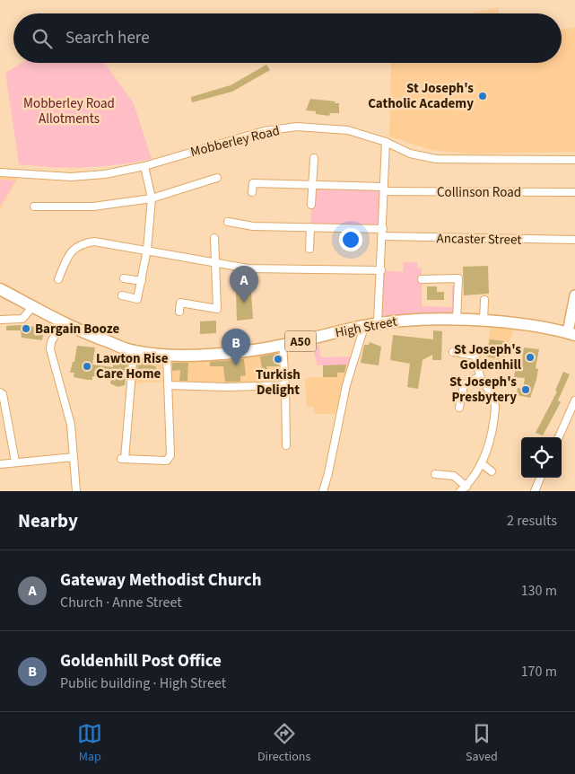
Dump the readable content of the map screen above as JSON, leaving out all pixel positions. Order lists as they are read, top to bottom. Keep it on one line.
{"streets":{"main road":["High Street","A50"],"street":["Mobberley Road","Collinson Road","Ancaster Street"]},"crossings":[["High Street","A50"]],"parks":["Mobberley Road Allotments"],"places":["St Joseph's Catholic Academy","Bargain Booze","St Joseph's Goldenhill","Turkish Delight","Lawton Rise Care Home","St Joseph's Presbytery"],"page":{"search":"Search here","pins":["A","B"],"heading":["Nearby","2 results"],"list":[{"mark":"A","name":"Gateway Methodist Church","note":"Church · Anne Street","value":"130 m"},{"mark":"B","name":"Goldenhill Post Office","note":"Public building · High Street","value":"170 m"}],"nav":["Map","Directions","Saved"]}}
